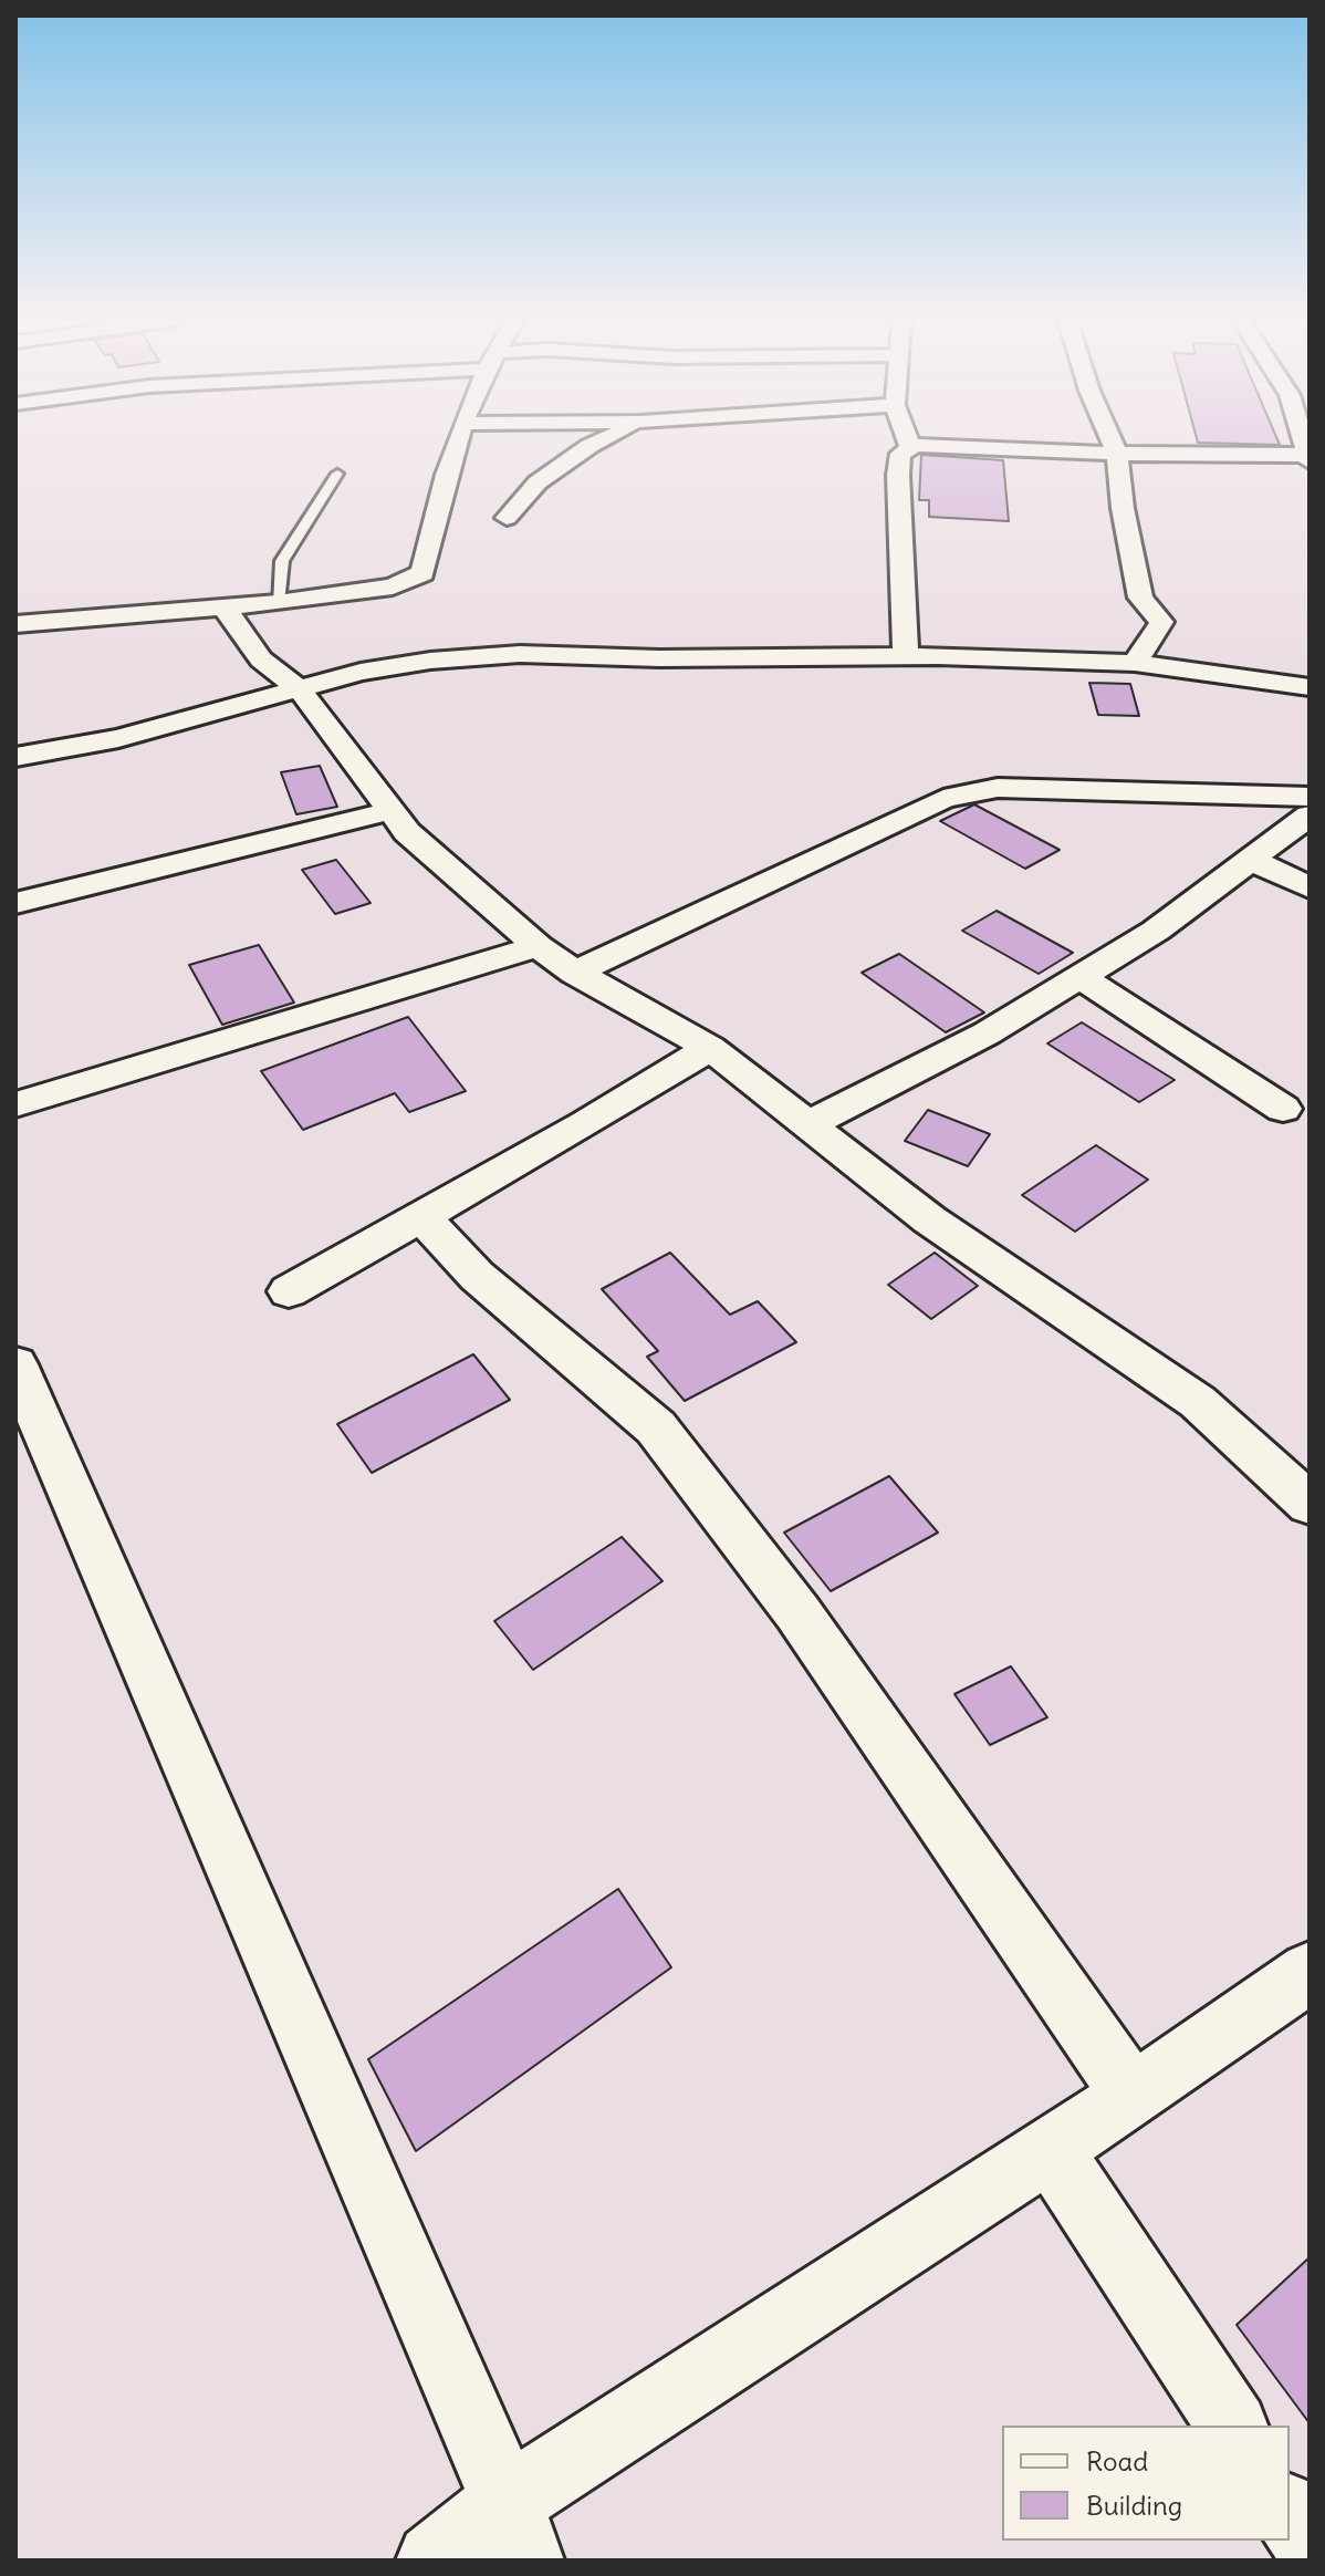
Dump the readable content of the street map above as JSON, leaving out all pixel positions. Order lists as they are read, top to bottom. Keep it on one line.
{"legend":["Road","Building"]}
